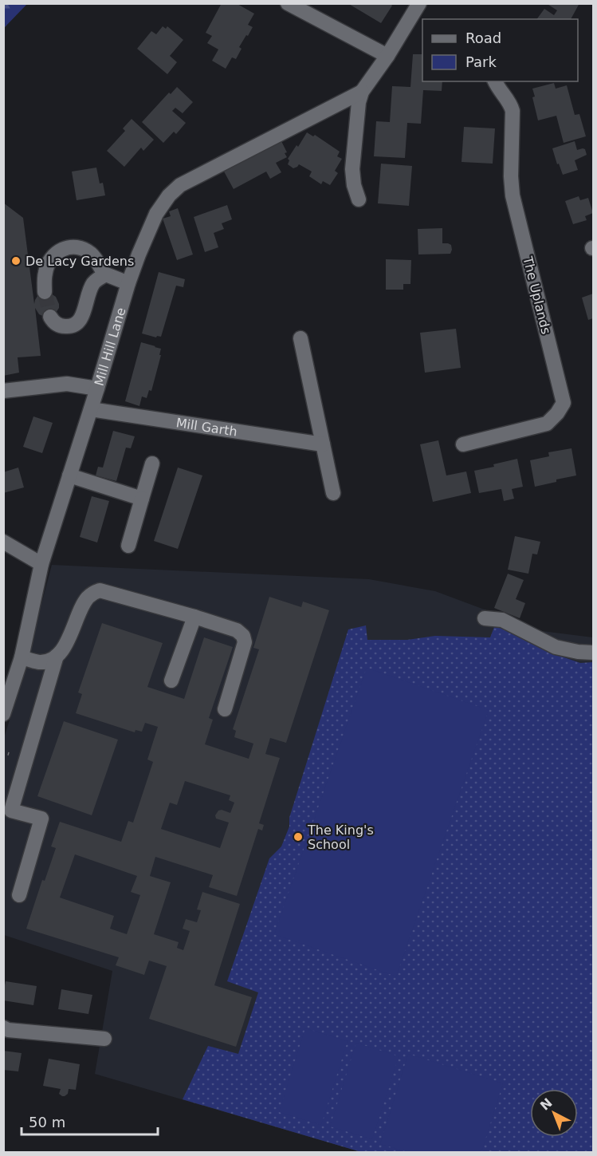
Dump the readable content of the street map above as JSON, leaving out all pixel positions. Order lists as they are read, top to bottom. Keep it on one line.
{"streets":{"street":["The Uplands","Mill Hill Lane","Mill Garth"]},"crossings":[["Mill Hill Lane","Mill Garth"]],"places":["De Lacy Gardens","The King's School"],"legend":["Road","Park"],"scale_bar":"50 m","north":"top left"}
